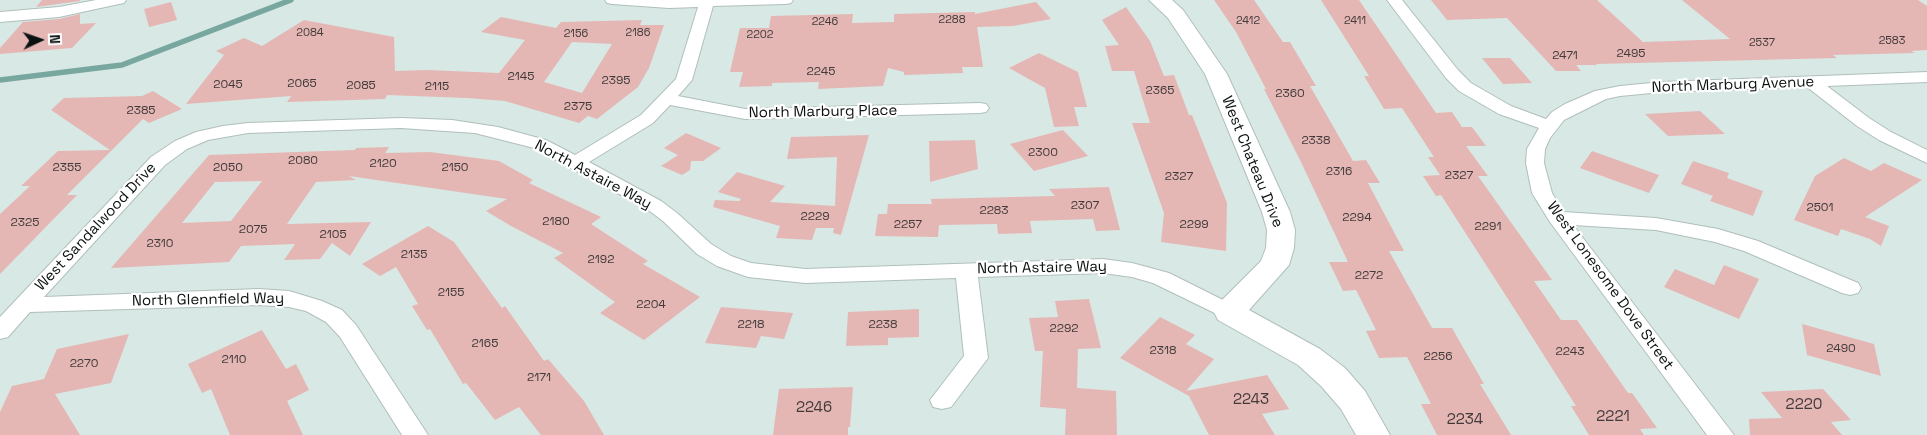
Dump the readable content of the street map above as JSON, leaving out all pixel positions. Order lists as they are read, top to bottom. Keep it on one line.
{"streets":{"street":["North Marburg Avenue","North Marburg Place","West Chateau Drive","North Astaire Way","West Sandalwood Drive","West Lonesome Dove Street","North Glennfield Way"]},"crossings":[["North Marburg Avenue","West Lonesome Dove Street"],["West Chateau Drive","North Astaire Way"],["North Astaire Way","West Sandalwood Drive"],["West Sandalwood Drive","North Glennfield Way"]],"house_numbers":["2288","2412","2411","2246","2084","2186","2156","2202","2583","2537","2495","2471","2245","2145","2395","2065","2045","2085","2115","2365","2360","2375","2385","2338","2300","2080","2120","2355","2050","2150","2316","2327","2327","2307","2501","2283","2229","2294","2180","2325","2257","2299","2291","2075","2105","2310","2135","2192","2272","2155","2204","2218","2238","2292","2165","2490","2318","2243","2256","2110","2270","2171","2243","2220","2246","2221","2234"],"north":"right"}
